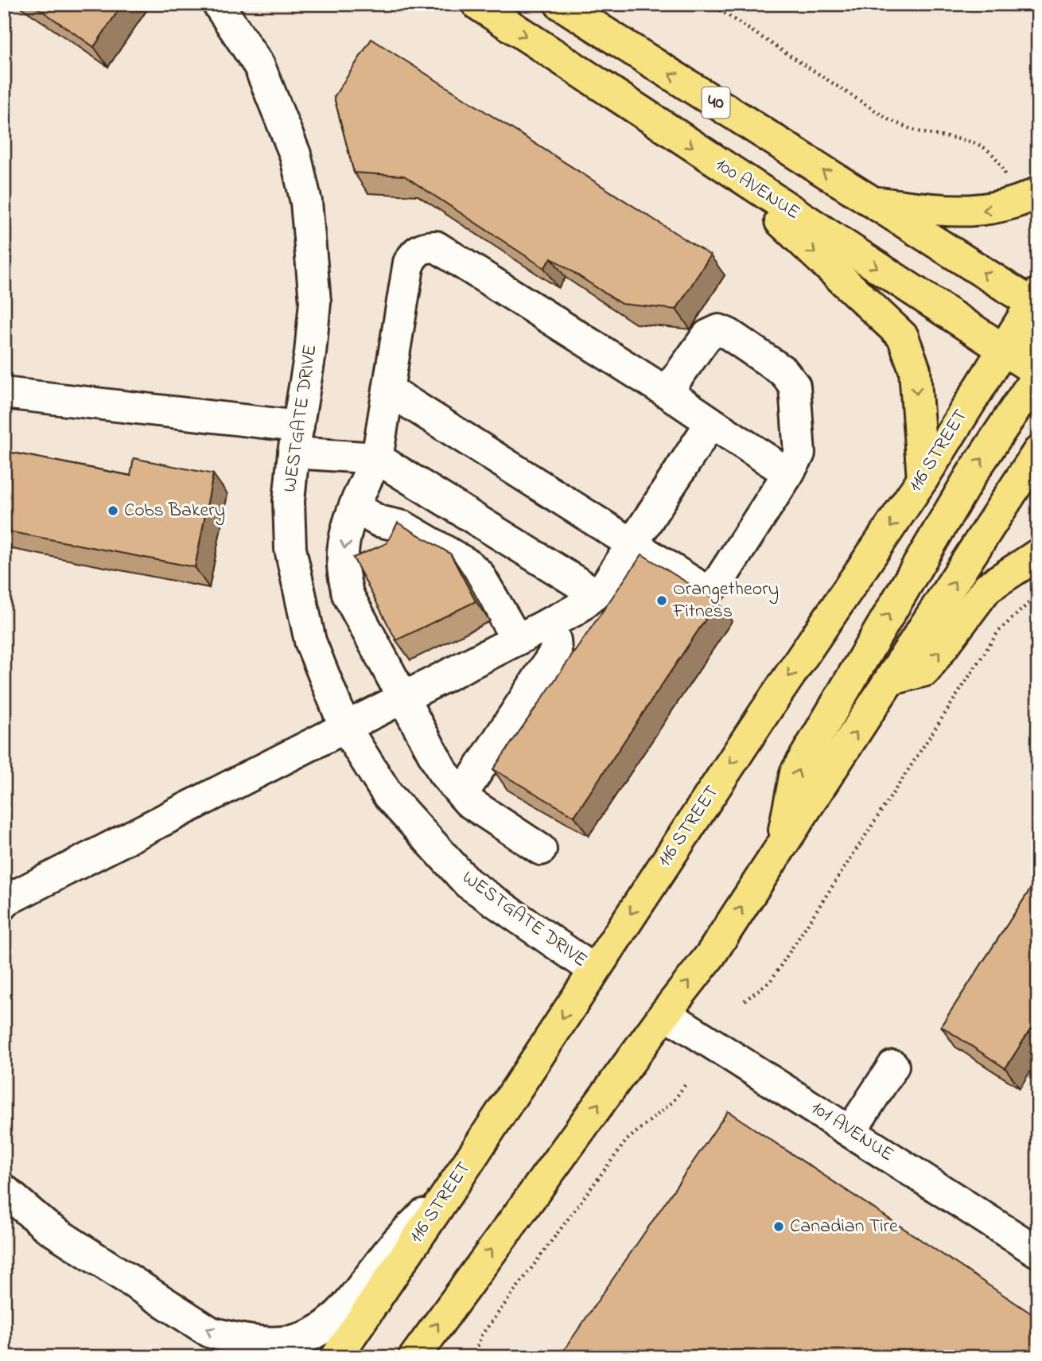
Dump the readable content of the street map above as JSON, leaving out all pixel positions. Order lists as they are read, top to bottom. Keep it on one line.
{"streets":{"main road":["40","100 AVENUE","116 STREET"],"street":["WESTGATE DRIVE","101 AVENUE"]},"crossings":[["40","116 STREET"],["100 AVENUE","116 STREET"],["WESTGATE DRIVE","116 STREET"]],"places":["Cobs Bakery","Orangetheory Fitness","Canadian Tire"]}
